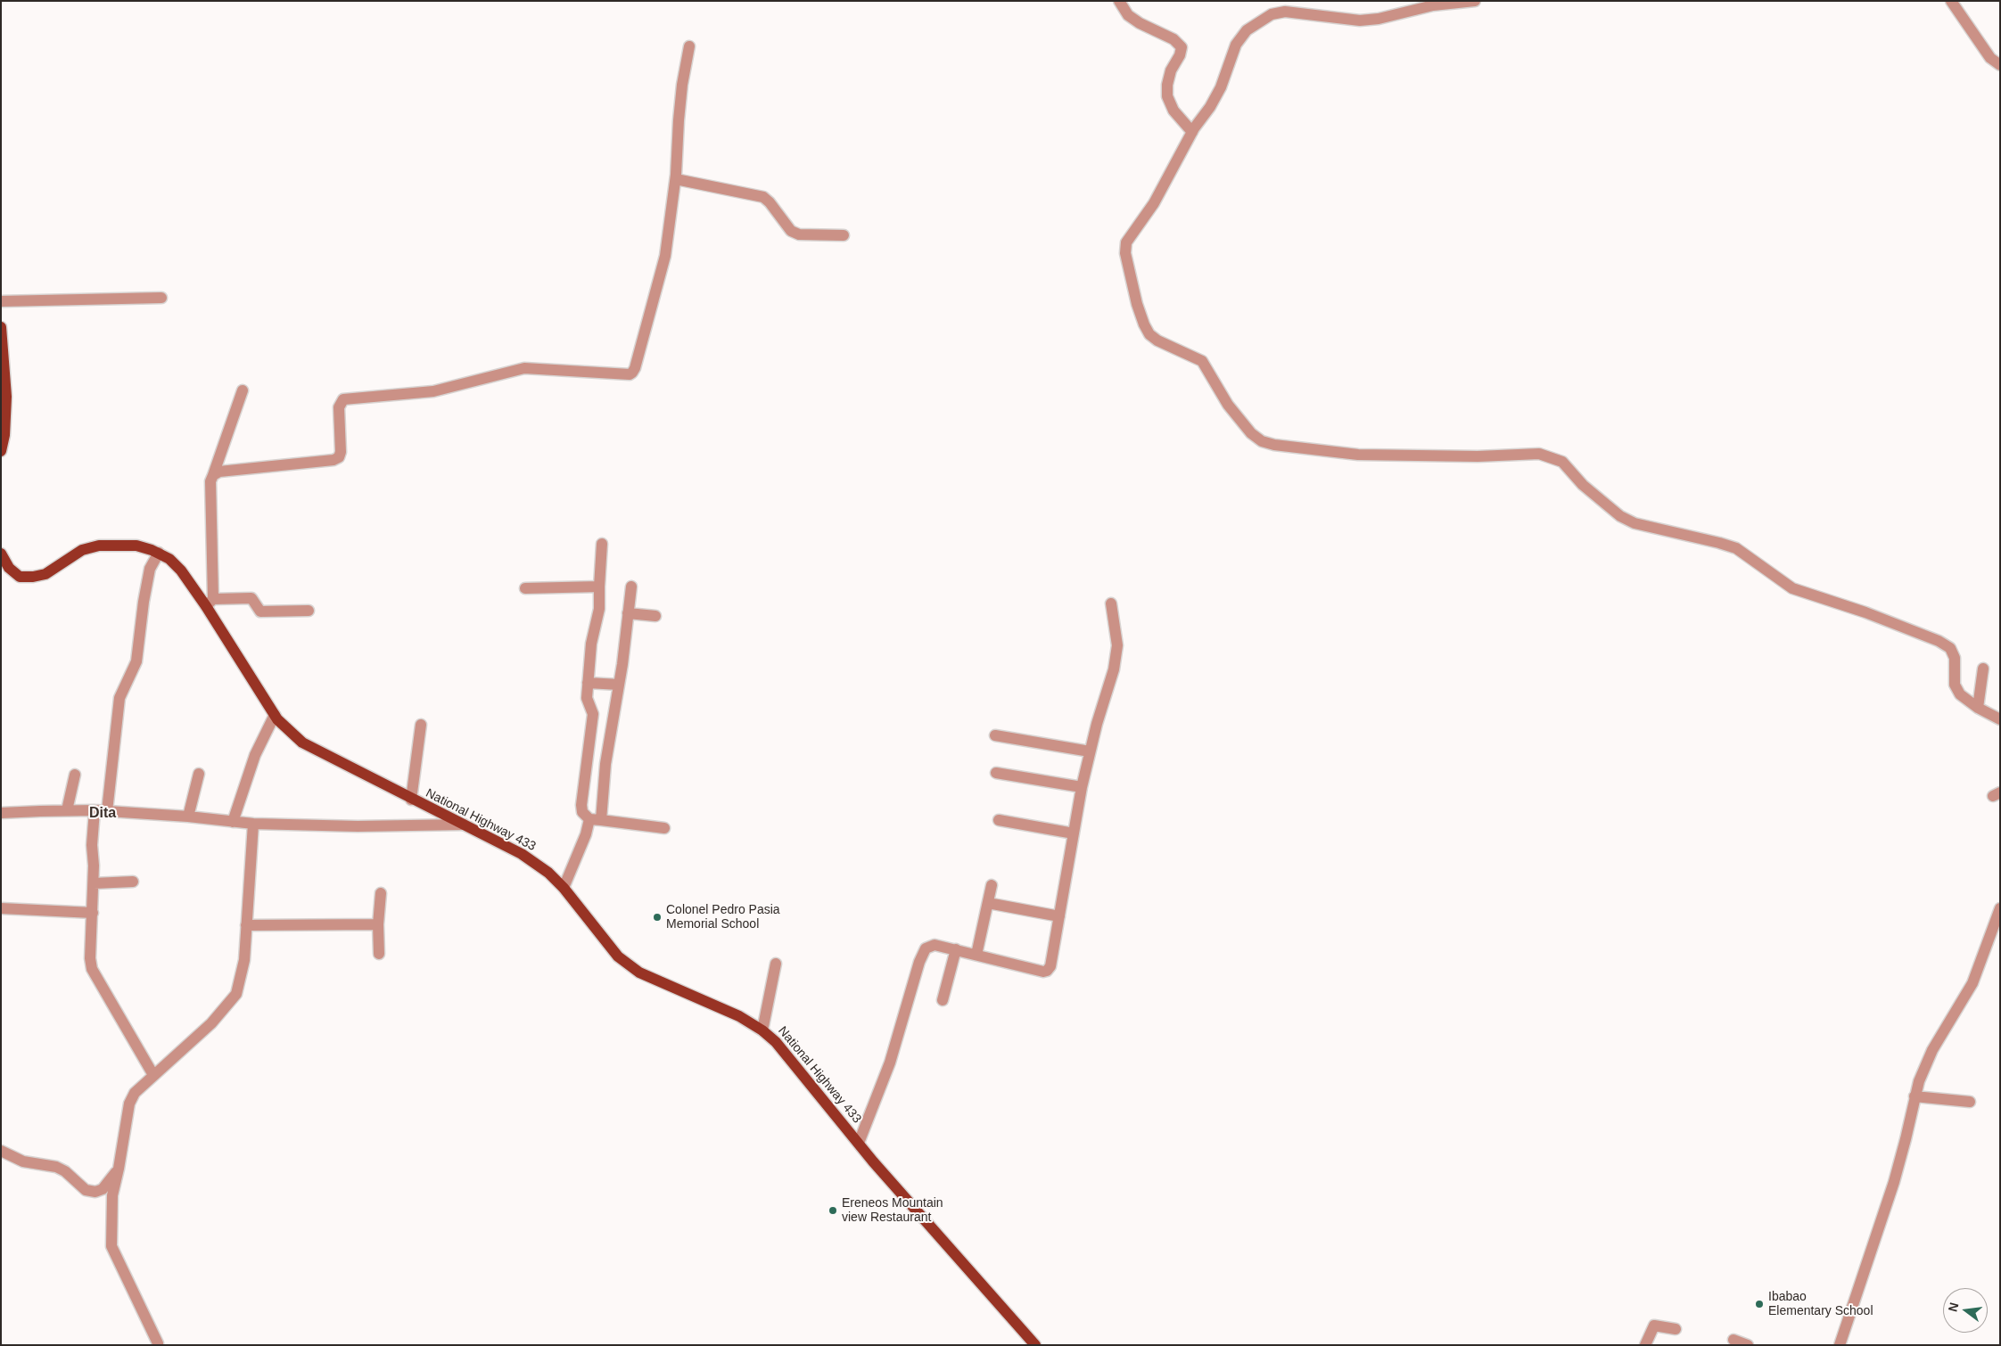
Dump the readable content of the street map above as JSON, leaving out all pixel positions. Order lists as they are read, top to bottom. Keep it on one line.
{"streets":{"main road":["National Highway 433"]},"districts":["Dita"],"places":["Colonel Pedro Pasia Memorial School","Ereneos Mountain view Restaurant","Ibabao Elementary School"],"north":"left"}
